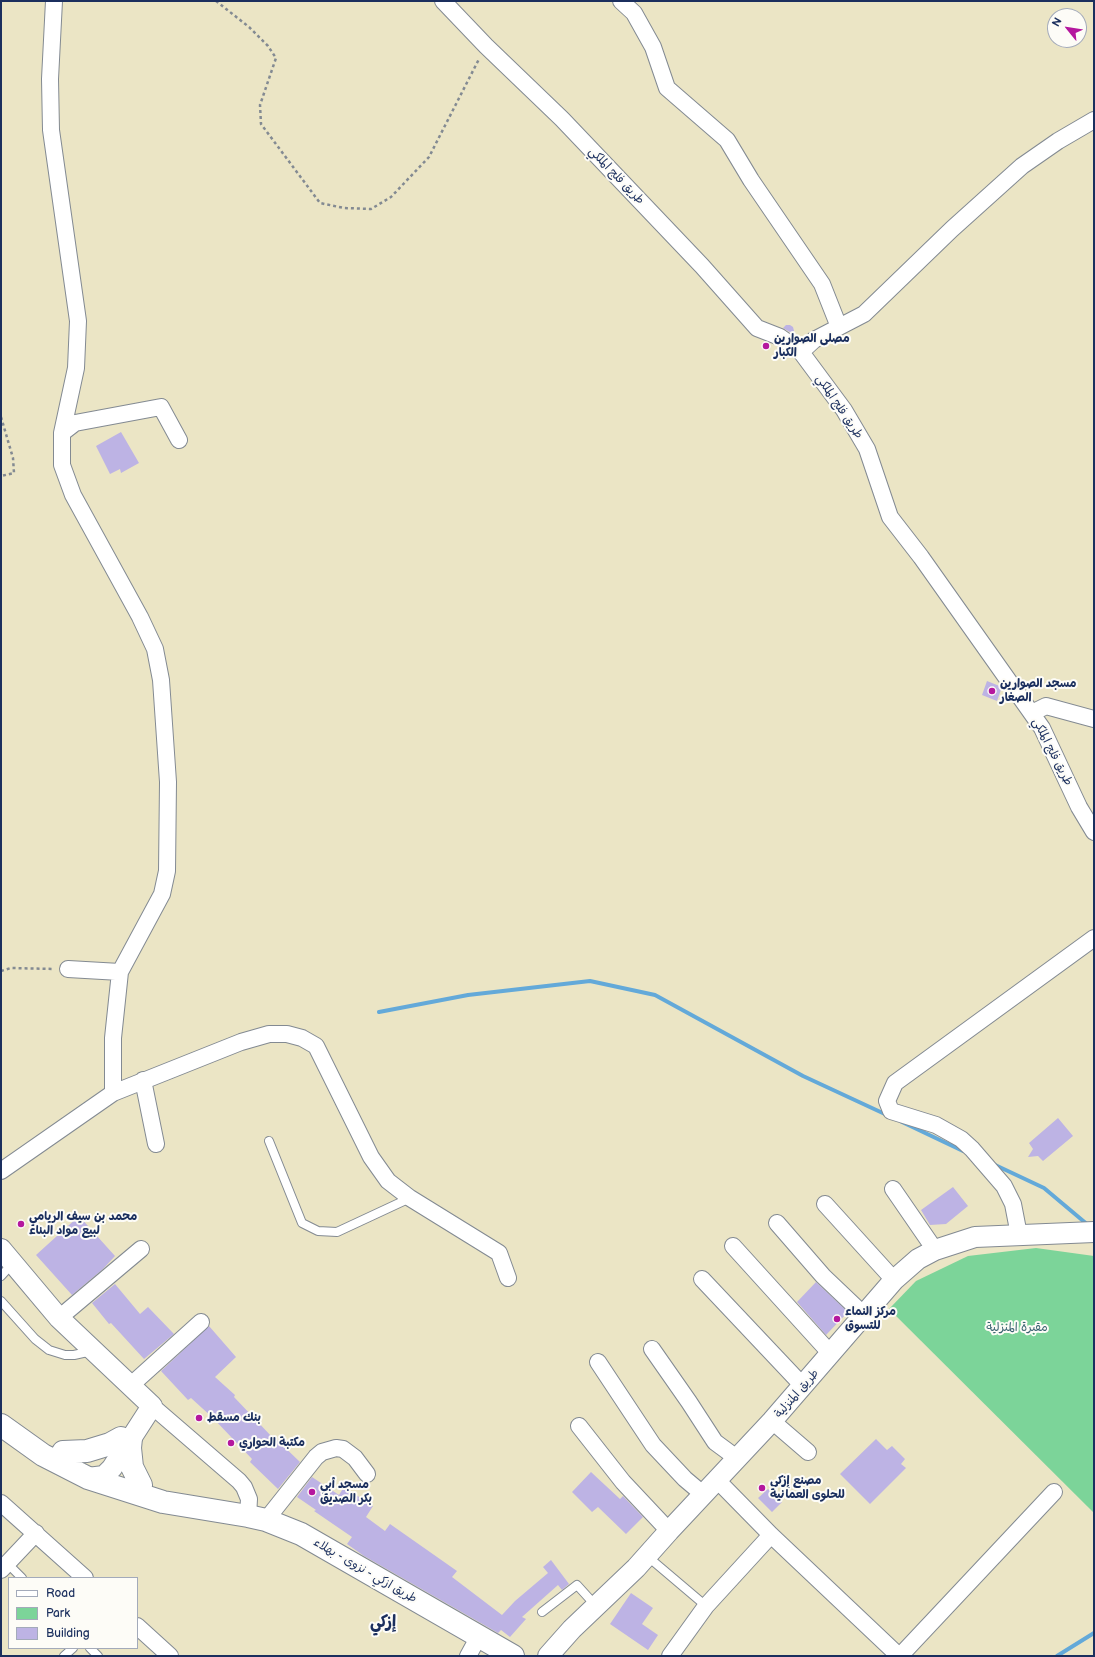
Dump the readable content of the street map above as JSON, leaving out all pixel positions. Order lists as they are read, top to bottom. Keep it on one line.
{"streets":{"main road":["طريق ازكي - نزوى - بهلاء"],"street":["طريق فلج الملكي","طريق المنزلية"]},"districts":["إزكي"],"parks":["مقبرة المنزلية"],"places":["مصلى الصوارين الكبار","مسجد الصوارين الصغار","محمد بن سيف الريامي لبيع مواد البناء","مركز النماء للتسوق","بنك مسقط","مكتبة الحواري","مصنع إزكي للحلوى العمانية","مسجد أبي بكر الصديق"],"legend":["Road","Park","Building"],"north":"top left"}
